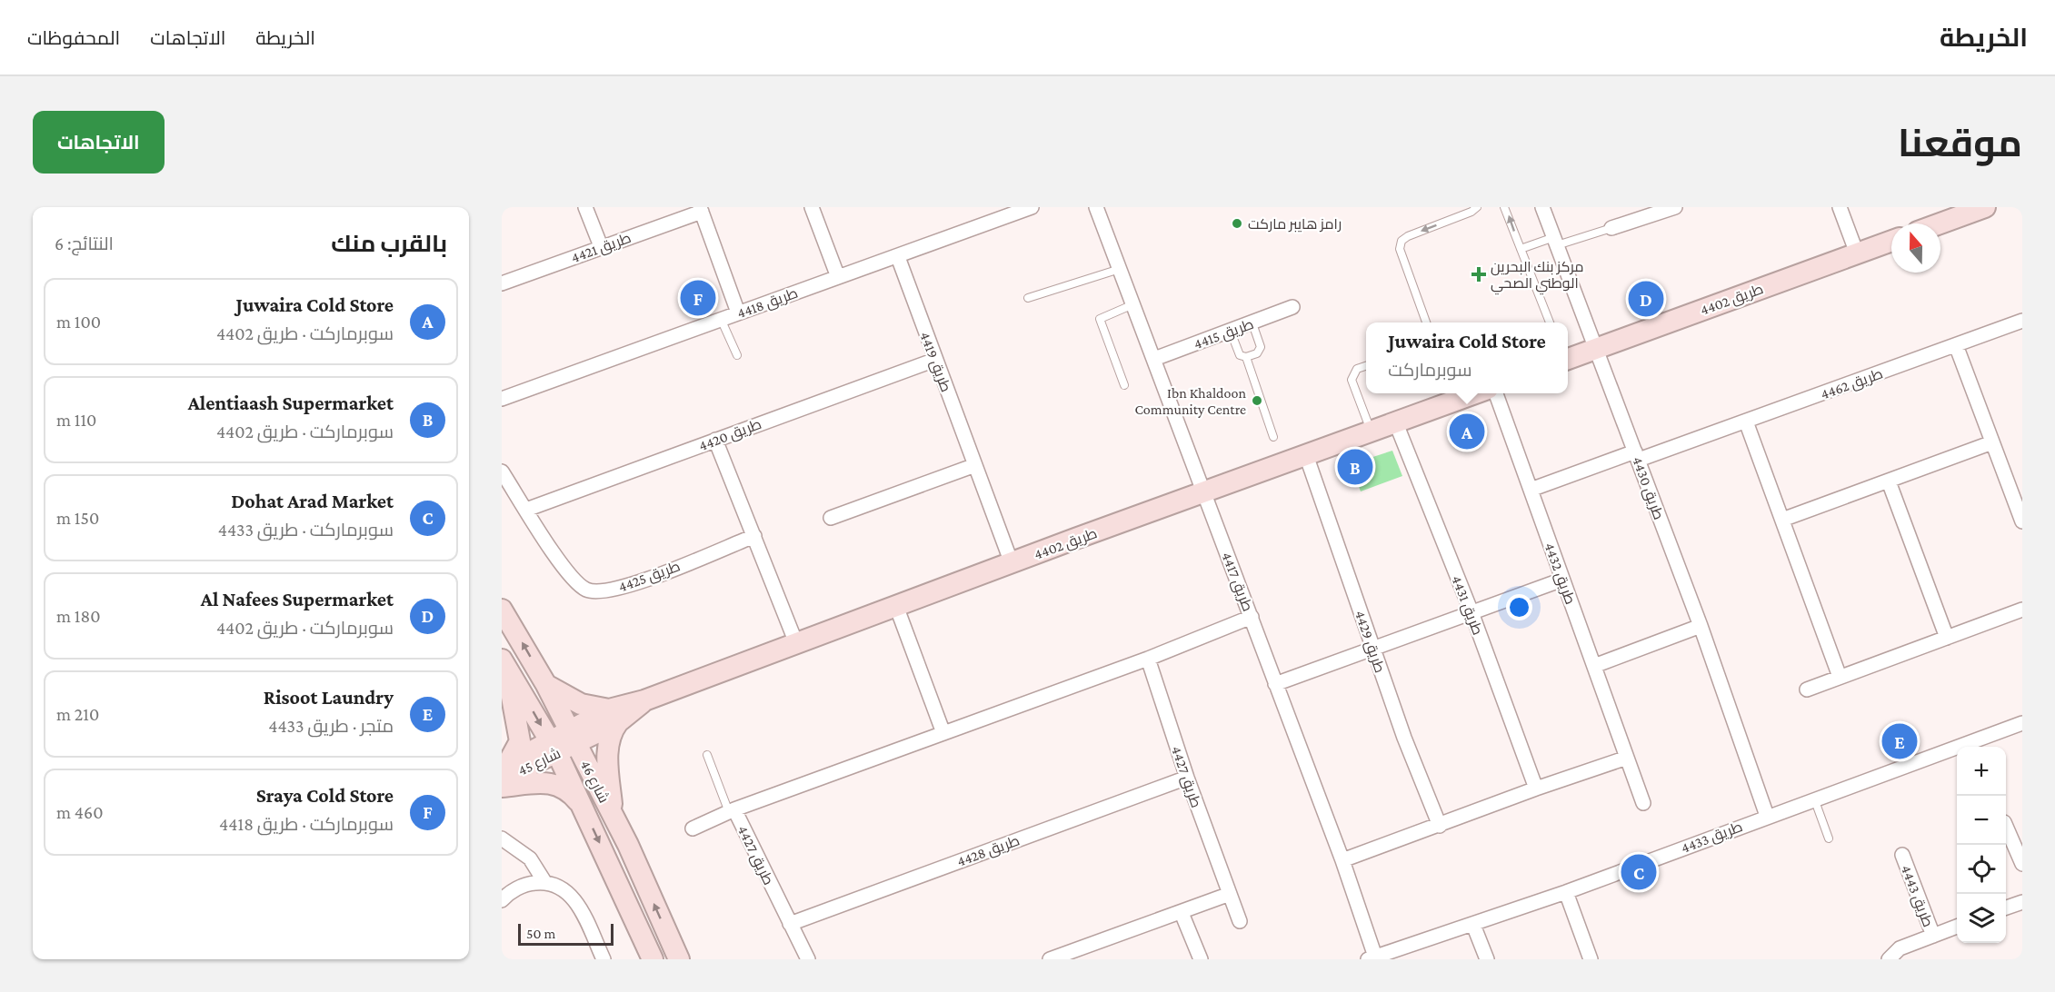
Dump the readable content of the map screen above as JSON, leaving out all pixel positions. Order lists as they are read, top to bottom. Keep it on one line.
{"streets":{"street":["طريق 4421","طريق 4402","طريق 4418","طريق 4415","طريق 4419","طريق 4462","طريق 4420","طريق 4430","طريق 4432","طريق 4425","طريق 4417","طريق 4431","طريق 4429","شارع 45","طريق 4427","شارع 46","طريق 4433","طريق 4428","طريق 4443"]},"crossings":[["طريق 4421","طريق 4418"],["طريق 4402","طريق 4419"],["طريق 4402","طريق 4430"],["طريق 4402","طريق 4417"],["طريق 4402","طريق 4431"],["طريق 4402","طريق 4429"],["طريق 4402","شارع 45"],["طريق 4402","شارع 46"],["طريق 4418","طريق 4419"],["طريق 4415","طريق 4417"],["طريق 4419","طريق 4420"],["طريق 4462","طريق 4430"],["طريق 4462","طريق 4432"],["طريق 4420","طريق 4425"],["طريق 4430","طريق 4433"],["طريق 4417","طريق 4427"],["طريق 4417","طريق 4433"],["شارع 45","شارع 46"],["طريق 4427","طريق 4428"]],"places":{"other":["رامز هايبر ماركت","Ibn Khaldoon Community Centre"],"health":["مركز بنك البحرين الوطني الصحي"]},"scale_bar":"50 m","north":"top","page":{"header":"الخريطة","nav":["الخريطة","الاتجاهات","المحفوظات"],"title":"موقعنا","buttons":"الاتجاهات","heading":["بالقرب منك","النتائج: 6"],"pins":["F","D","A","B","E","C"],"list":[{"mark":"A","name":"Juwaira Cold Store","note":"سوبرماركت · طريق 4402","value":"100 m"},{"mark":"B","name":"Alentiaash Supermarket","note":"سوبرماركت · طريق 4402","value":"110 m"},{"mark":"C","name":"Dohat Arad Market","note":"سوبرماركت · طريق 4433","value":"150 m"},{"mark":"D","name":"Al Nafees Supermarket","note":"سوبرماركت · طريق 4402","value":"180 m"},{"mark":"E","name":"Risoot Laundry","note":"متجر · طريق 4433","value":"210 m"},{"mark":"F","name":"Sraya Cold Store","note":"سوبرماركت · طريق 4418","value":"460 m"}],"popup":["Juwaira Cold Store","سوبرماركت"],"map_buttons":["+","−"],"scale":"50 m"}}
